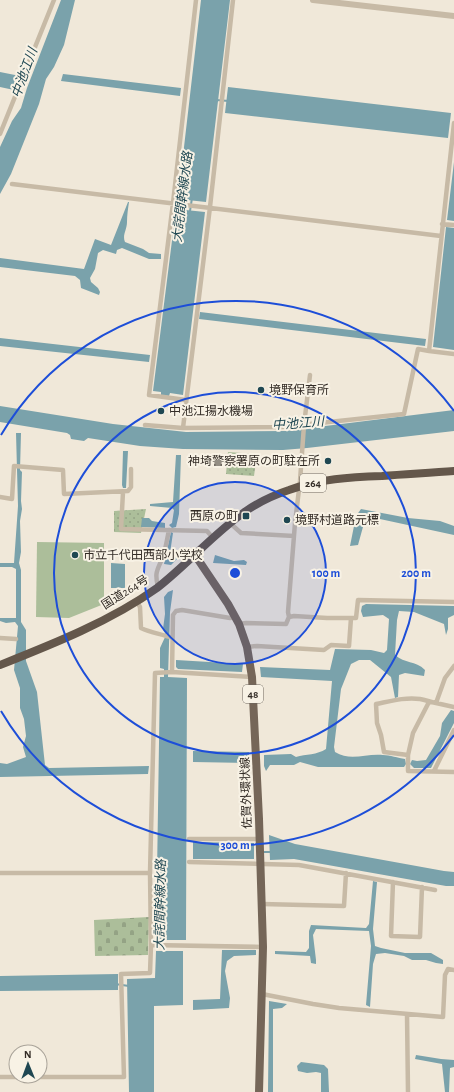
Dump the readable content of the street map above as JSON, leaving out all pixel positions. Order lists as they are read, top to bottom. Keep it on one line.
{"streets":{"highway":["264","国道264号"],"main road":["48","佐賀外環状線"]},"crossings":[["国道264号","佐賀外環状線"]],"water":["中池江川","大詫間幹線水路"],"places":{"other":["境野保育所","中池江揚水機場","神埼警察署原の町駐在所","境野村道路元標","市立千代田西部小学校"],"transit":["西原の町"]},"north":"top","rings":["100 m","200 m","300 m"]}
